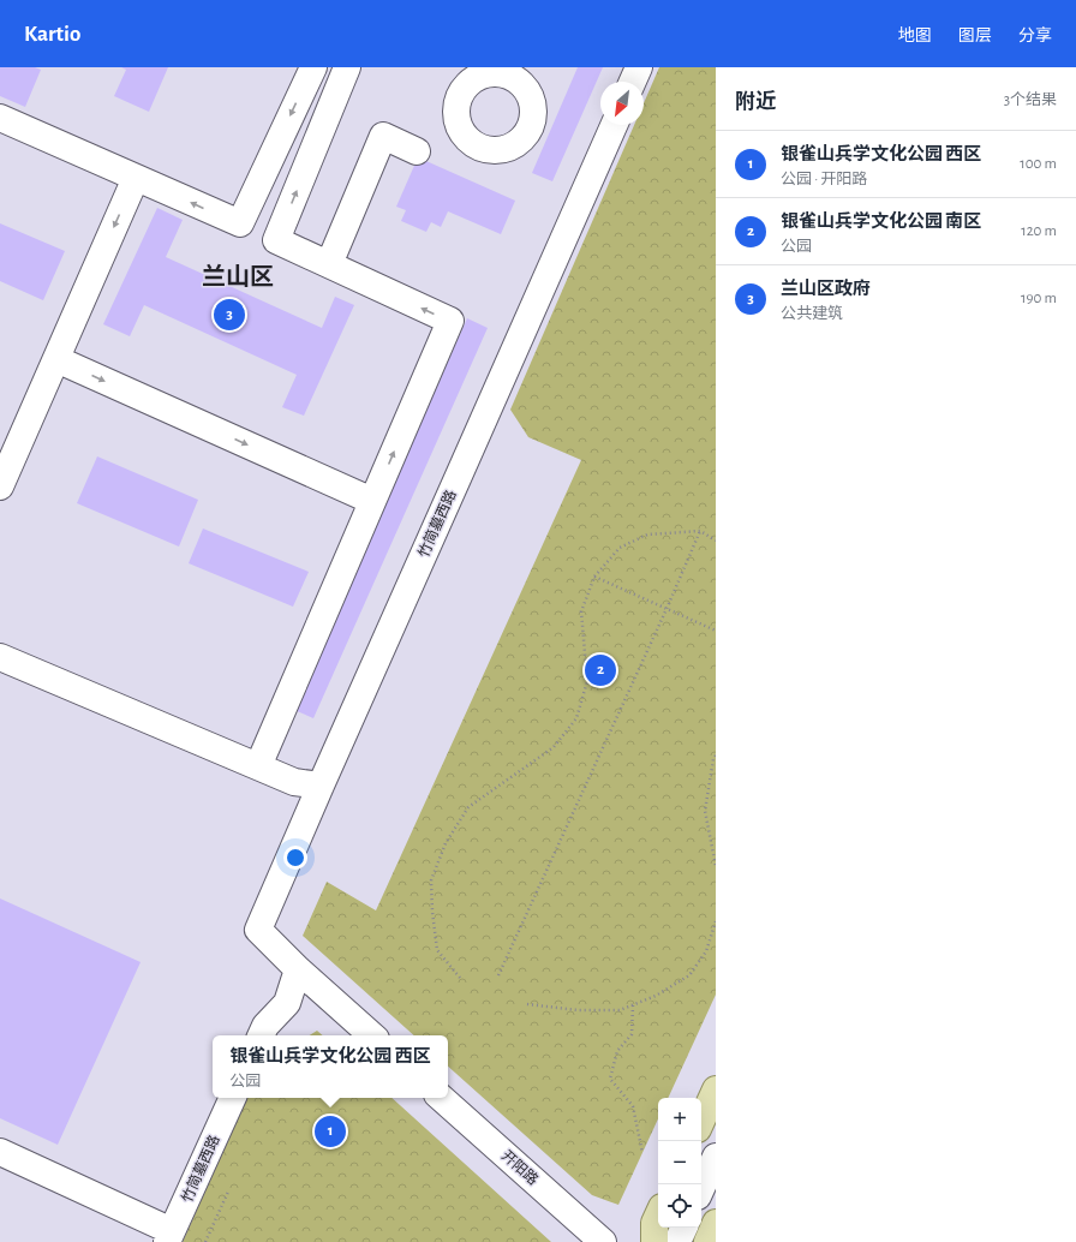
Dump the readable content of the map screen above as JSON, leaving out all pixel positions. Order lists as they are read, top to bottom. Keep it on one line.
{"streets":{"street":["竹简墓西路","开阳路"]},"districts":["兰山区"],"north":"bottom left","page":{"header":"Kartio","nav":["地图","图层","分享"],"heading":["附近","3个结果"],"list":[{"mark":"1","name":"银雀山兵学文化公园 西区","note":"公园 · 开阳路","value":"100 m"},{"mark":"2","name":"银雀山兵学文化公园 南区","note":"公园","value":"120 m"},{"mark":"3","name":"兰山区政府","note":"公共建筑","value":"190 m"}],"pins":["3","2","1"],"popup":["银雀山兵学文化公园 西区","公园"],"map_buttons":["+","−"]}}
